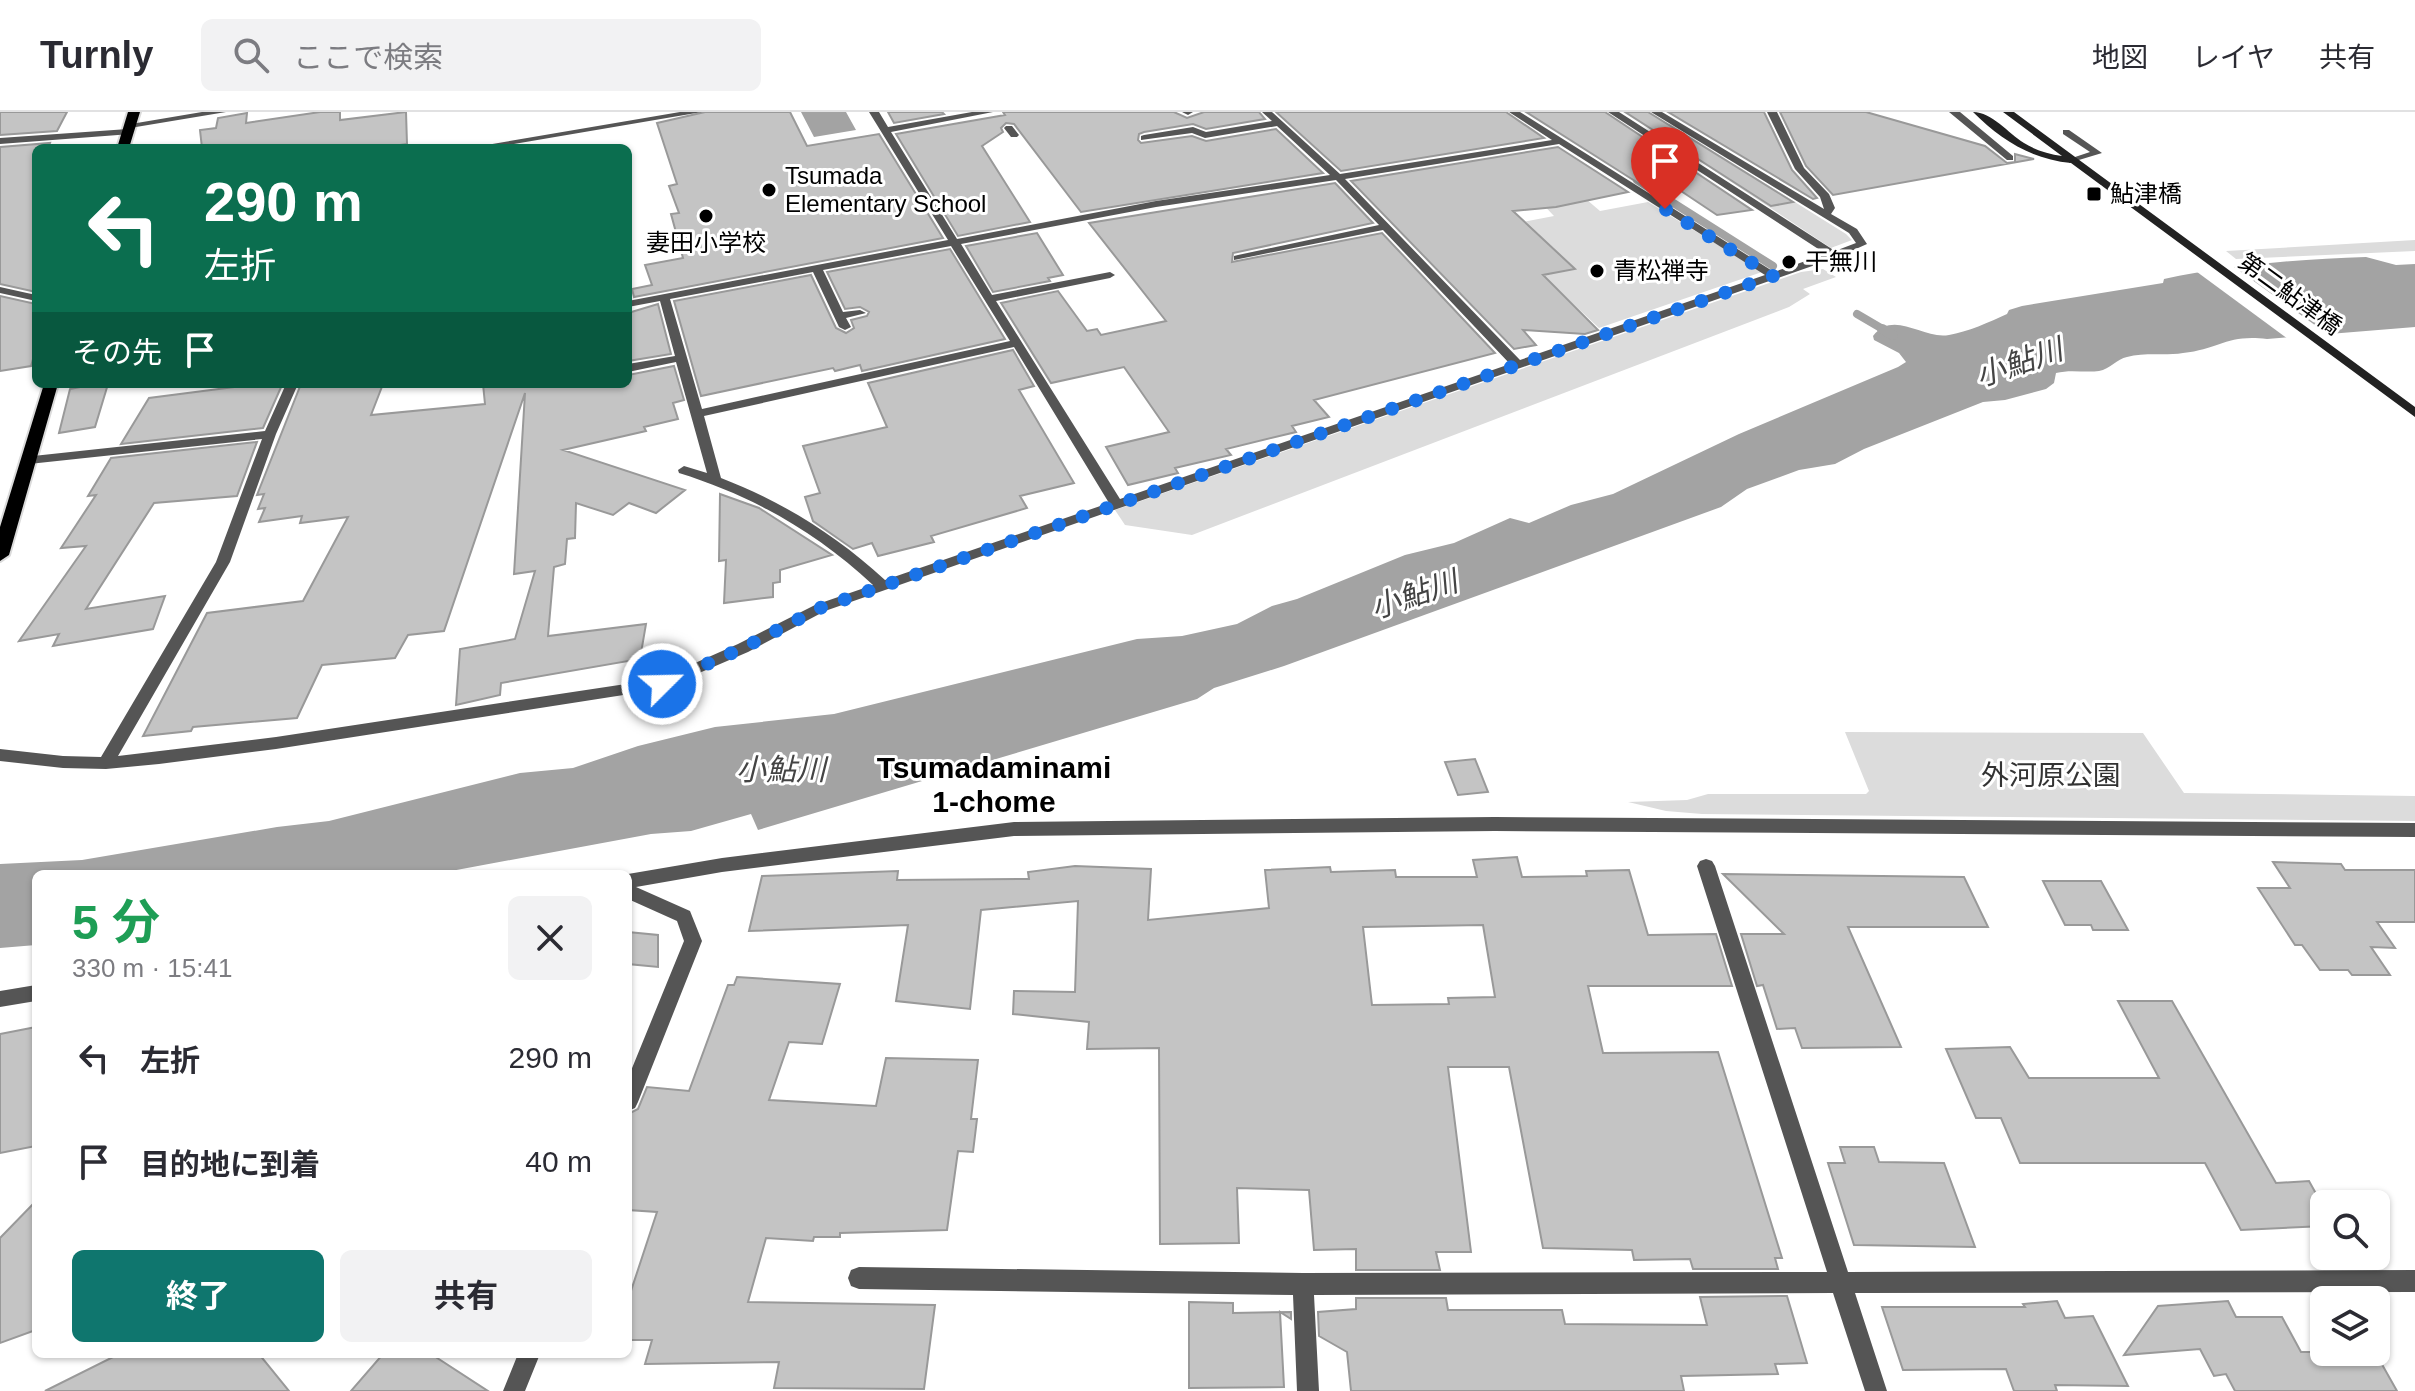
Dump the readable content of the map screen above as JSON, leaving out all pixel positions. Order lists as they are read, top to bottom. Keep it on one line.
{"streets":{"main road":["第二鮎津橋"]},"districts":["Tsumadaminami 1-chome"],"water":["小鮎川"],"parks":["外河原公園"],"places":{"other":["Tsumada Elementary School","妻田小学校","干無川","青松禅寺"],"transit":["鮎津橋"]},"page":{"header":"Turnly","search":"ここで検索","nav":["地図","レイヤ","共有"],"turn":["290 m","左折"],"then":"その先","heading":["5 分","330 m · 15:41"],"list":[{"name":"左折","value":"290 m"},{"name":"目的地に到着","value":"40 m"}],"buttons":["終了","共有"]}}
